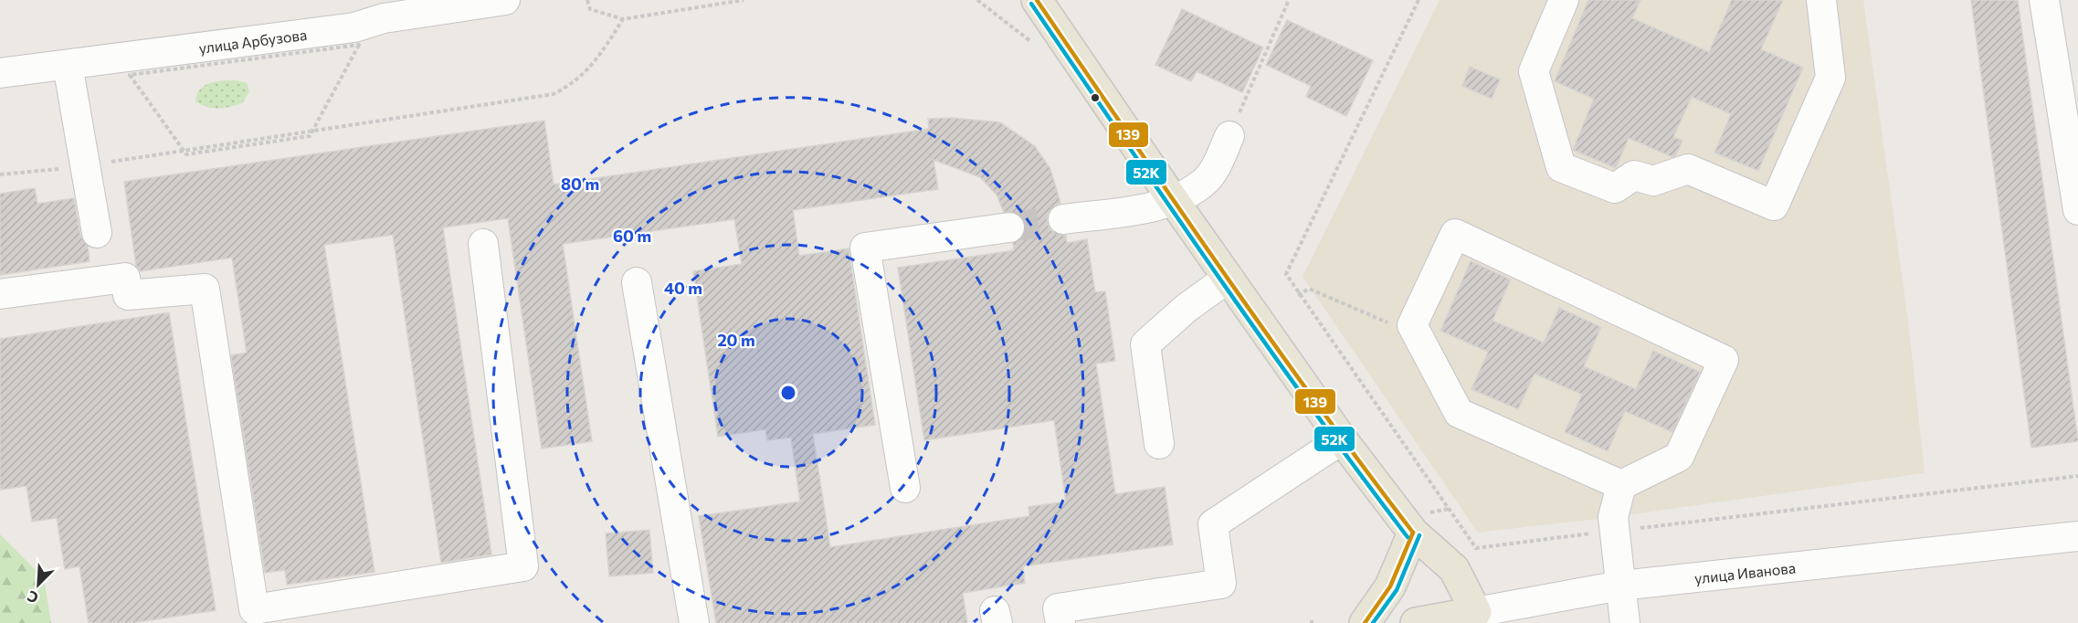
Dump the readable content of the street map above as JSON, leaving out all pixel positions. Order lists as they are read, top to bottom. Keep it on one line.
{"streets":{"main road":["улица Иванова"],"street":["улица Арбузова"]},"lines":["transit line 139","transit line 52К"],"north":"bottom left","rings":["80 m","60 m","40 m","20 m"]}
